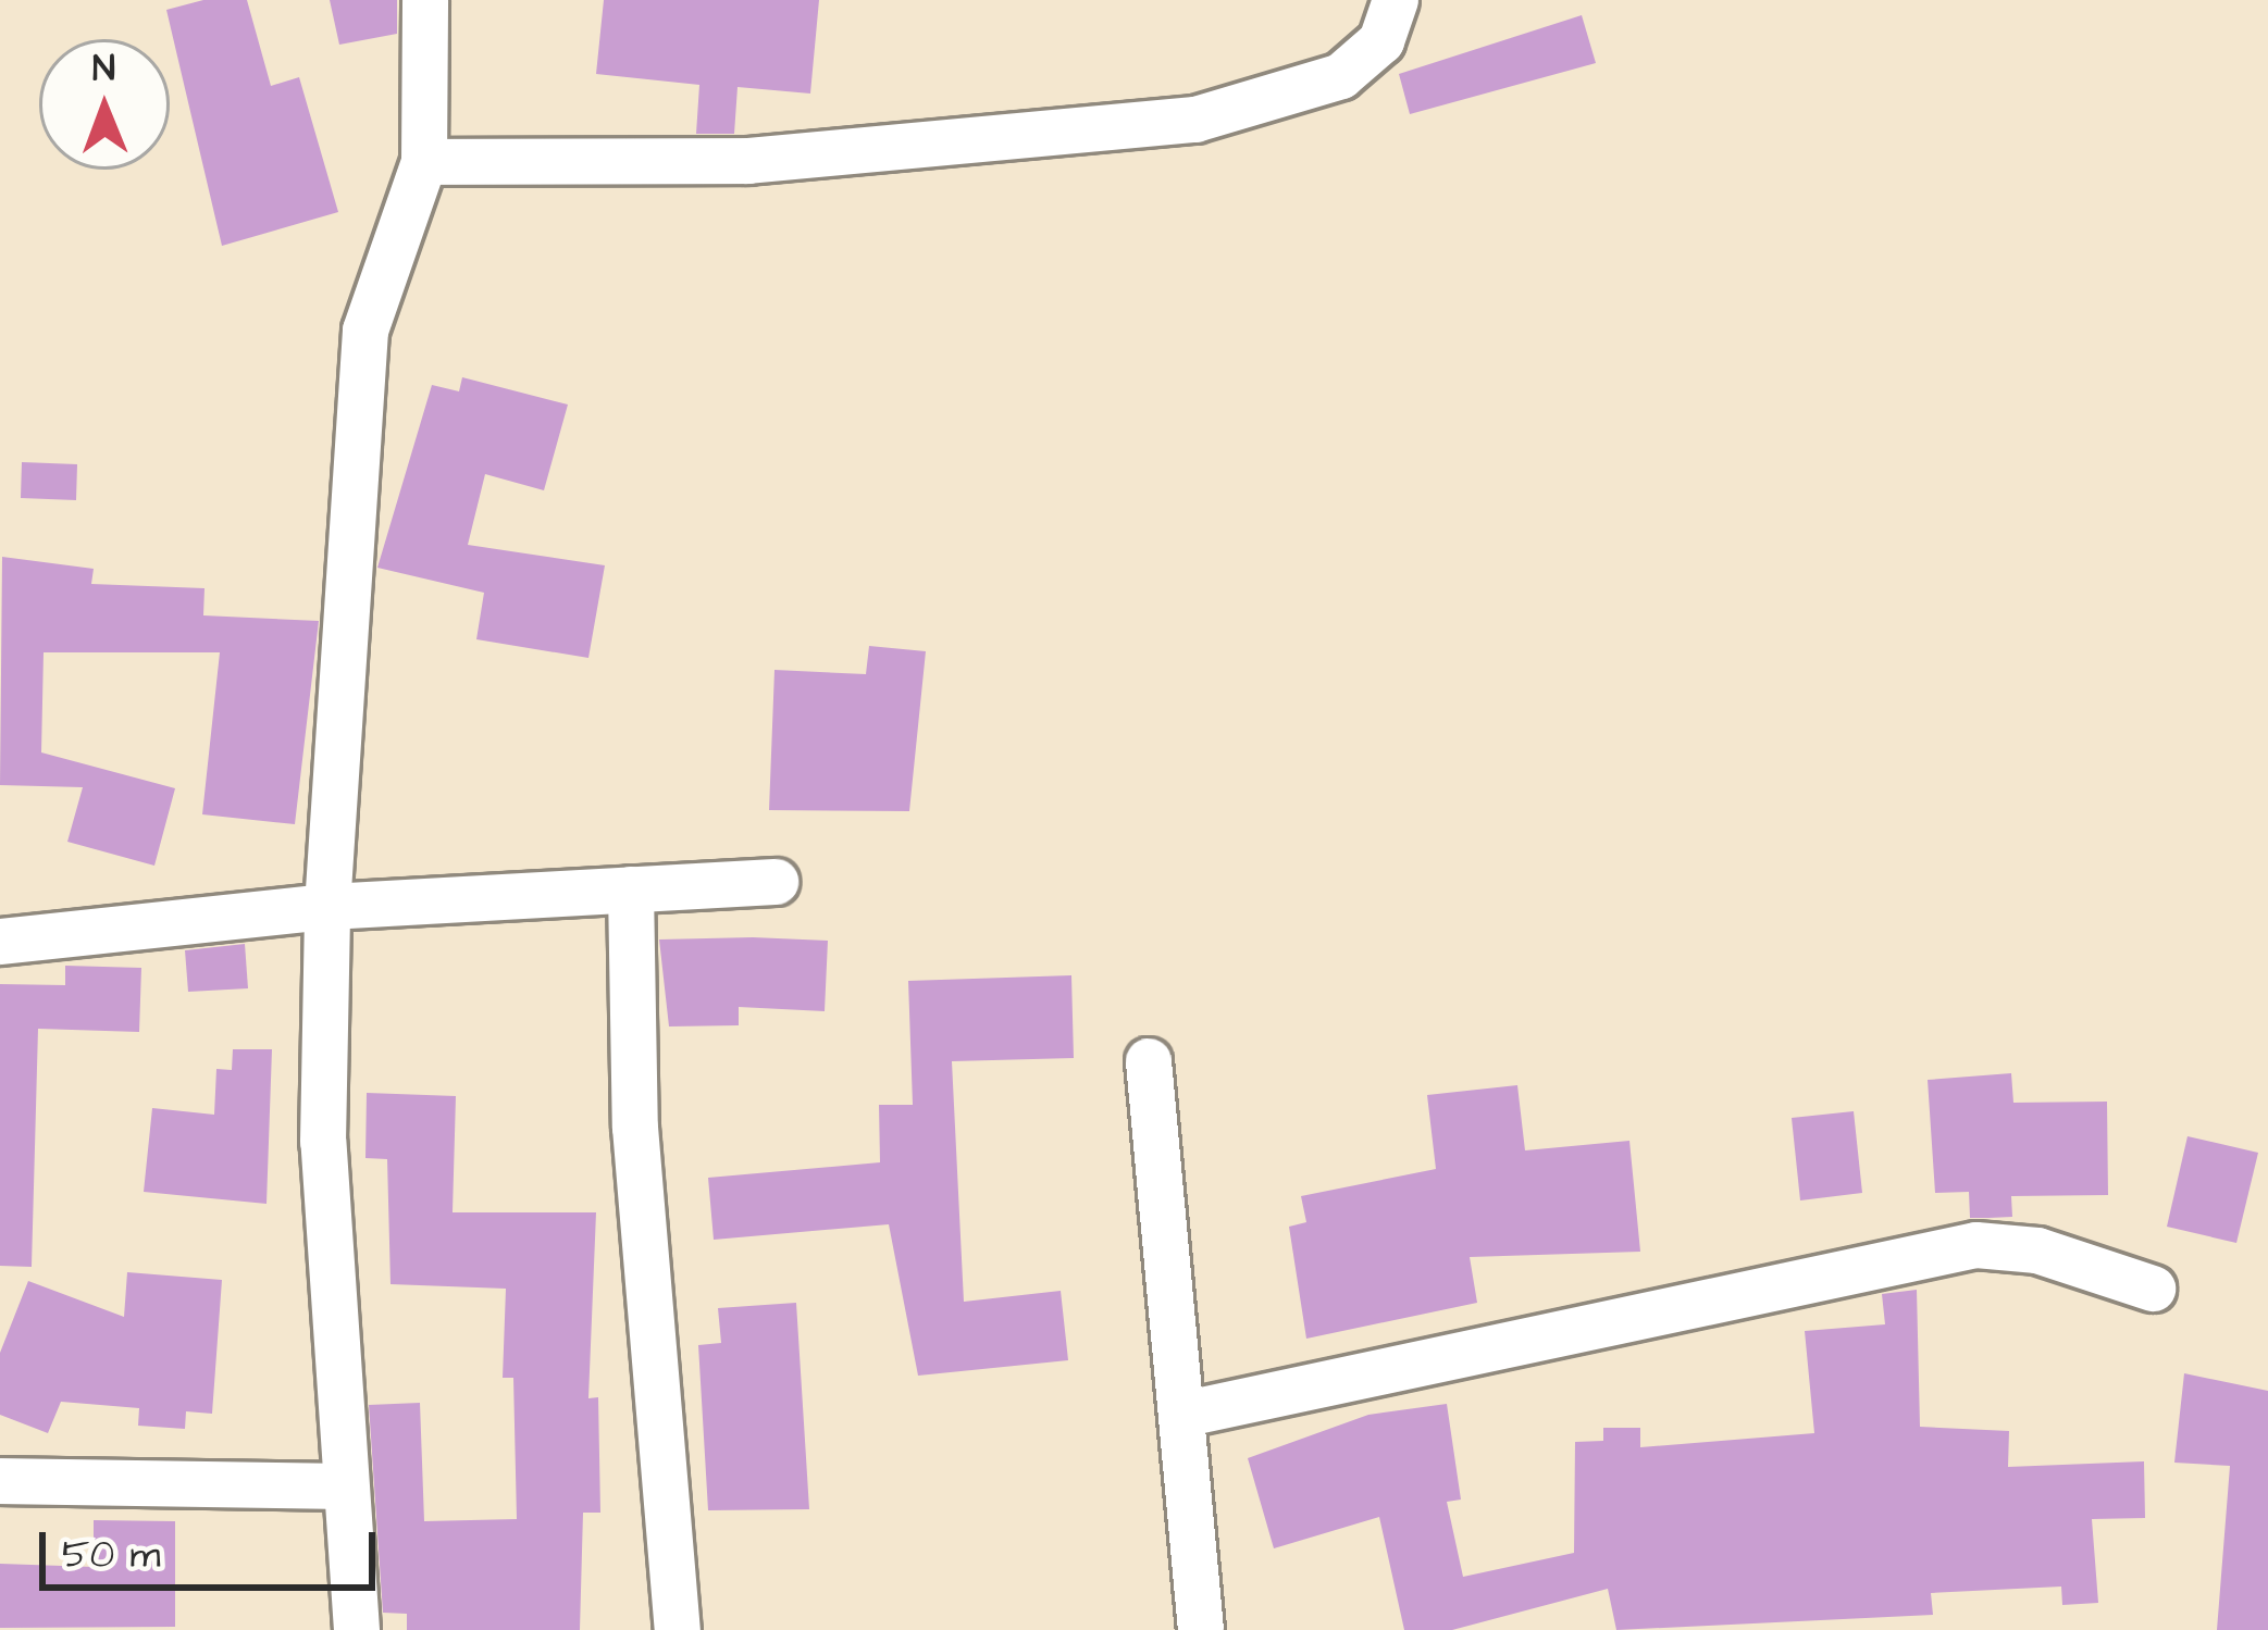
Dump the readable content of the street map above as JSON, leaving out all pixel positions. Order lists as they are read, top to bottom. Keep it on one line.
{"scale_bar":"50 m","north":"top"}
